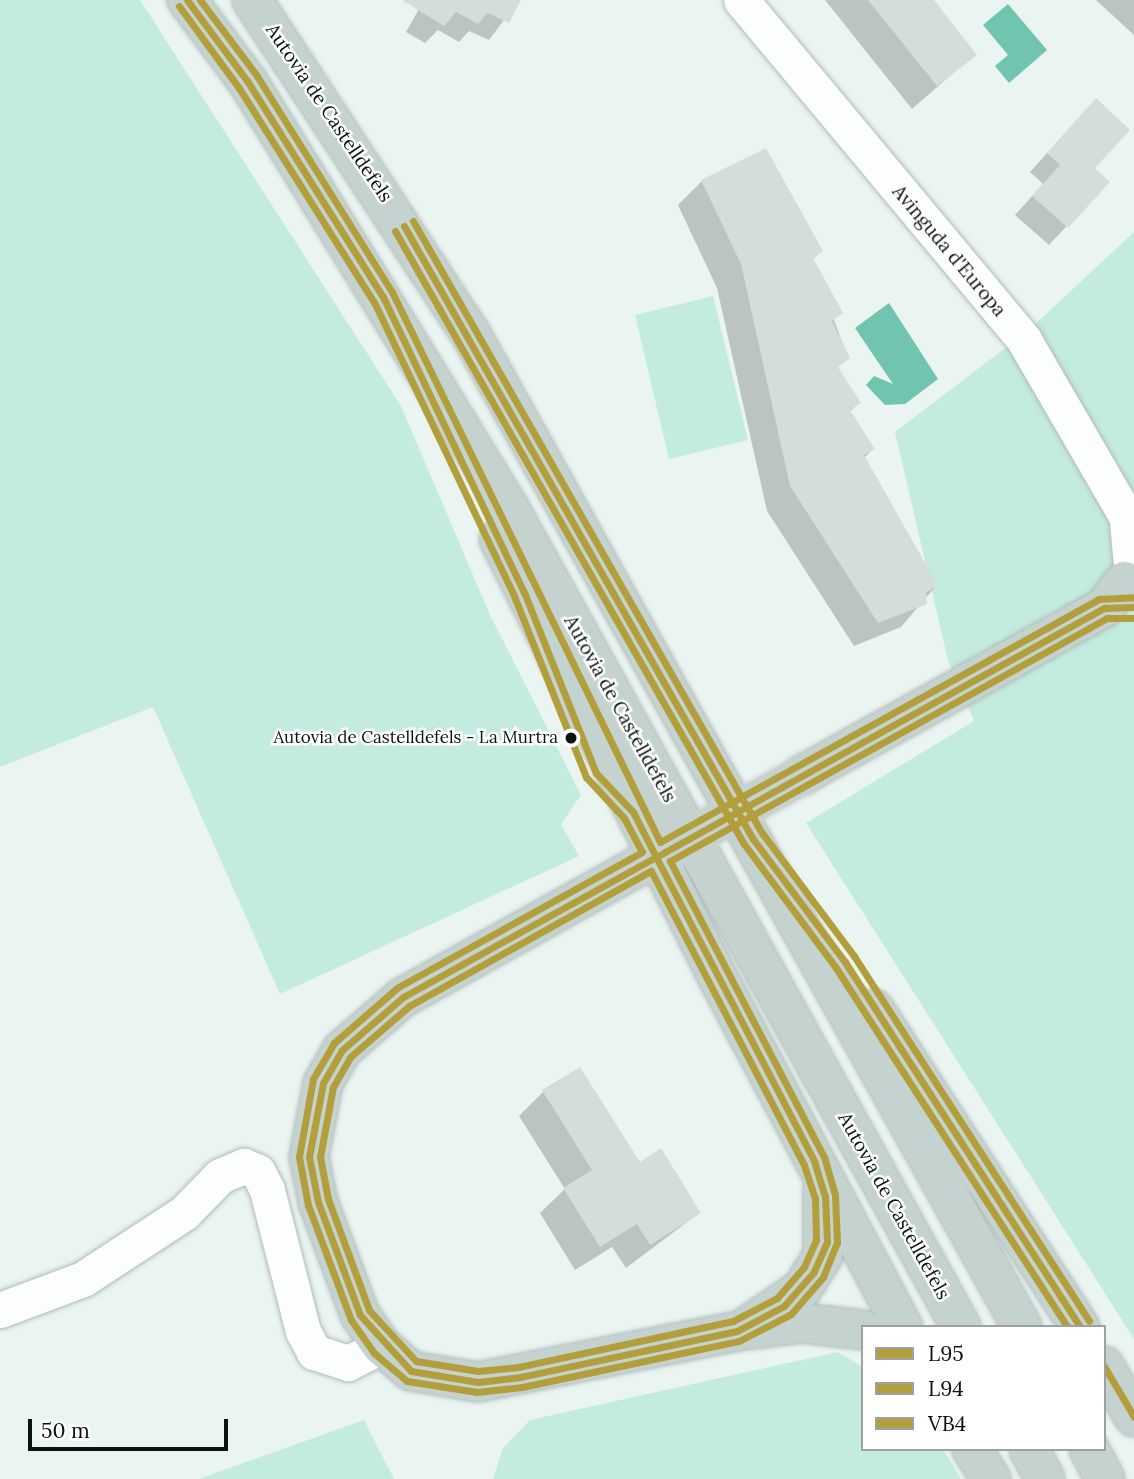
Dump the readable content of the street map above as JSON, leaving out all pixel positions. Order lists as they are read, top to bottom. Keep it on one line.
{"streets":{"highway":["Autovia de Castelldefels"],"street":["Avinguda d'Europa"]},"places":["Autovia de Castelldefels - La Murtra"],"lines":["transit line L95","transit line VB4","transit line L94"],"legend":["L95","L94","VB4"],"scale_bar":"50 m"}
